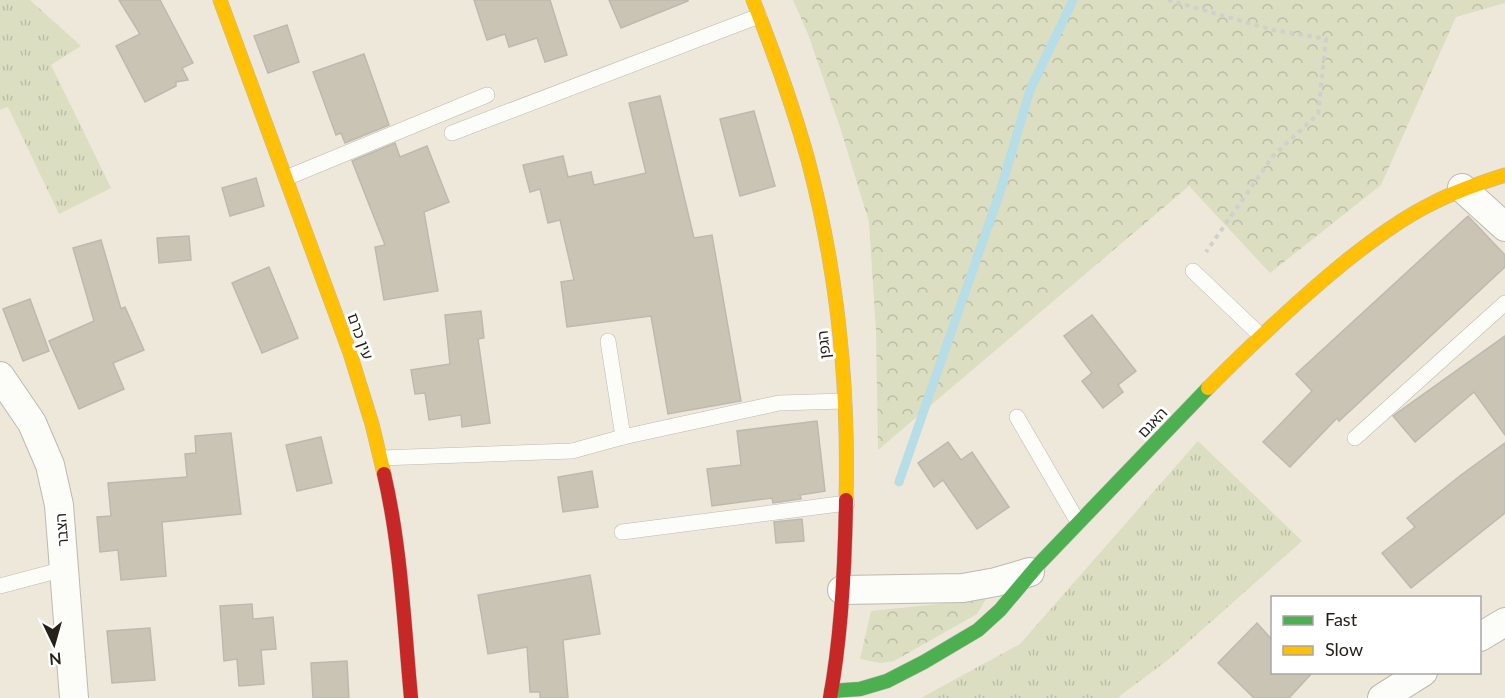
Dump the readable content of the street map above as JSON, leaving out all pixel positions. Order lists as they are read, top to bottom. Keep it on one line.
{"streets":{"street":["עין כרם","הגפן","האגם","הצבר"]},"crossings":[["הגפן","האגם"]],"legend":["Fast","Slow"],"north":"bottom"}
